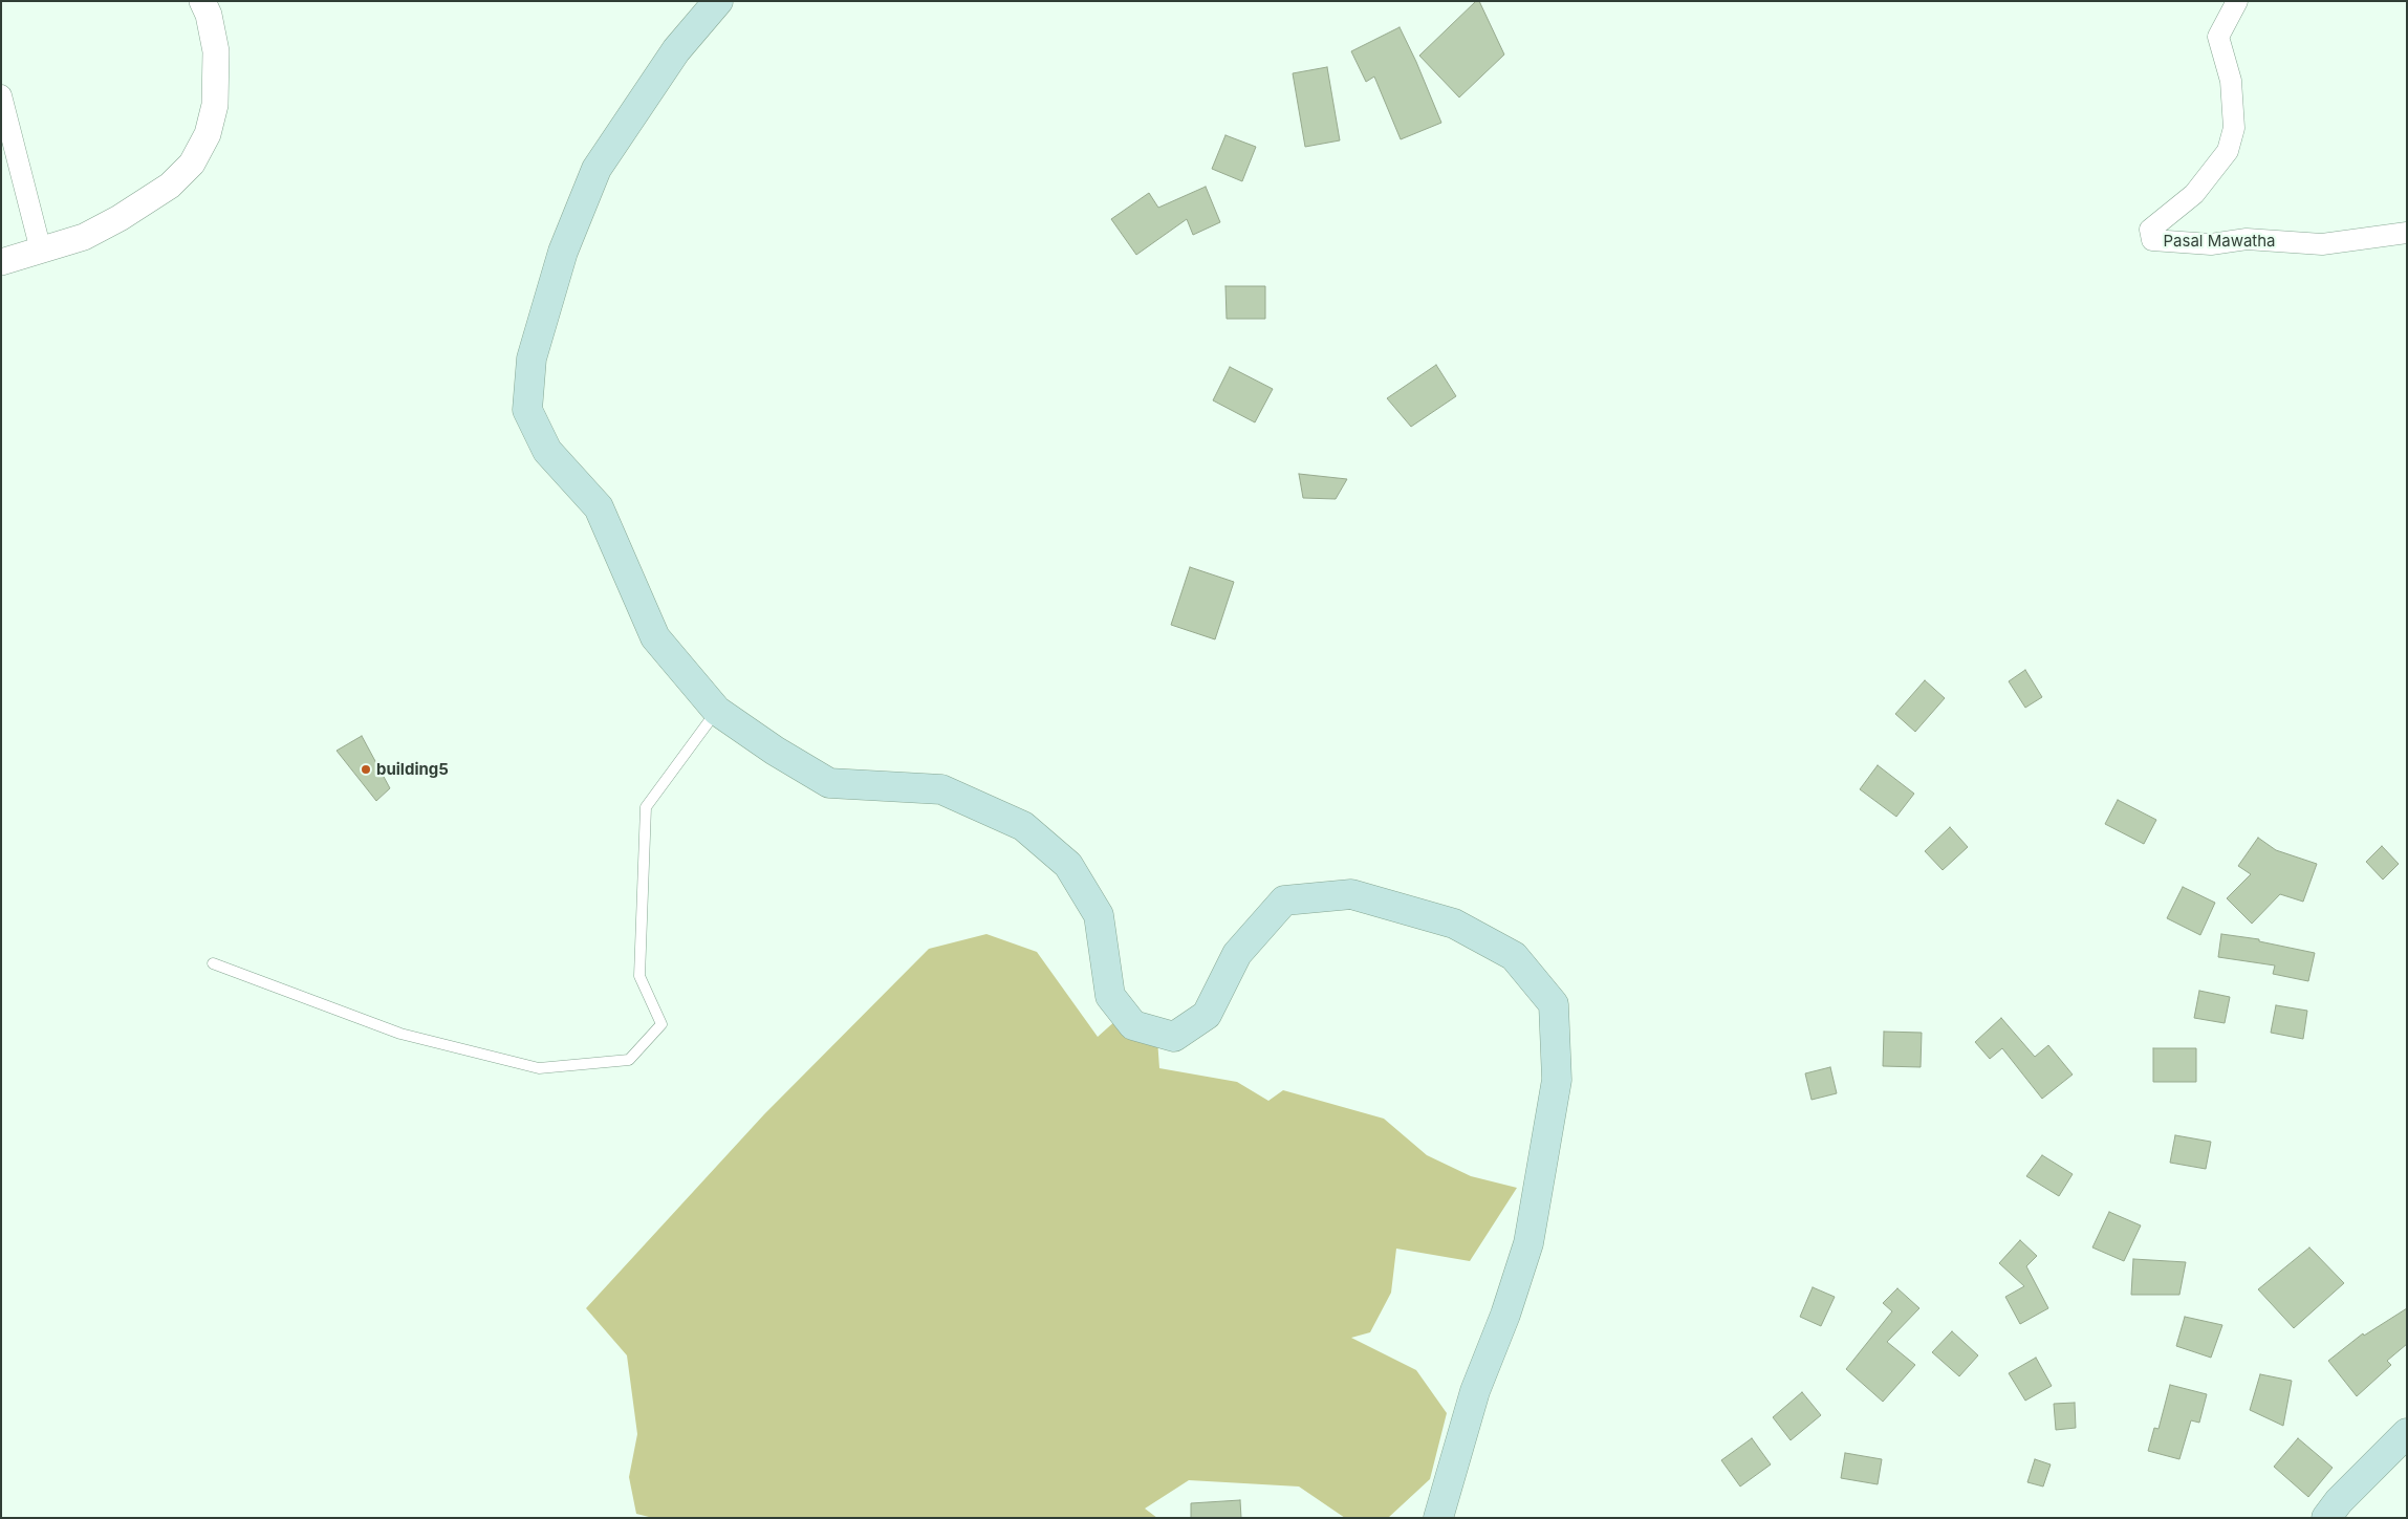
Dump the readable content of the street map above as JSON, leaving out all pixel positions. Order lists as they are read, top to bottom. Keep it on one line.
{"streets":{"street":["Pasal Mawatha"]},"places":["building5"]}
